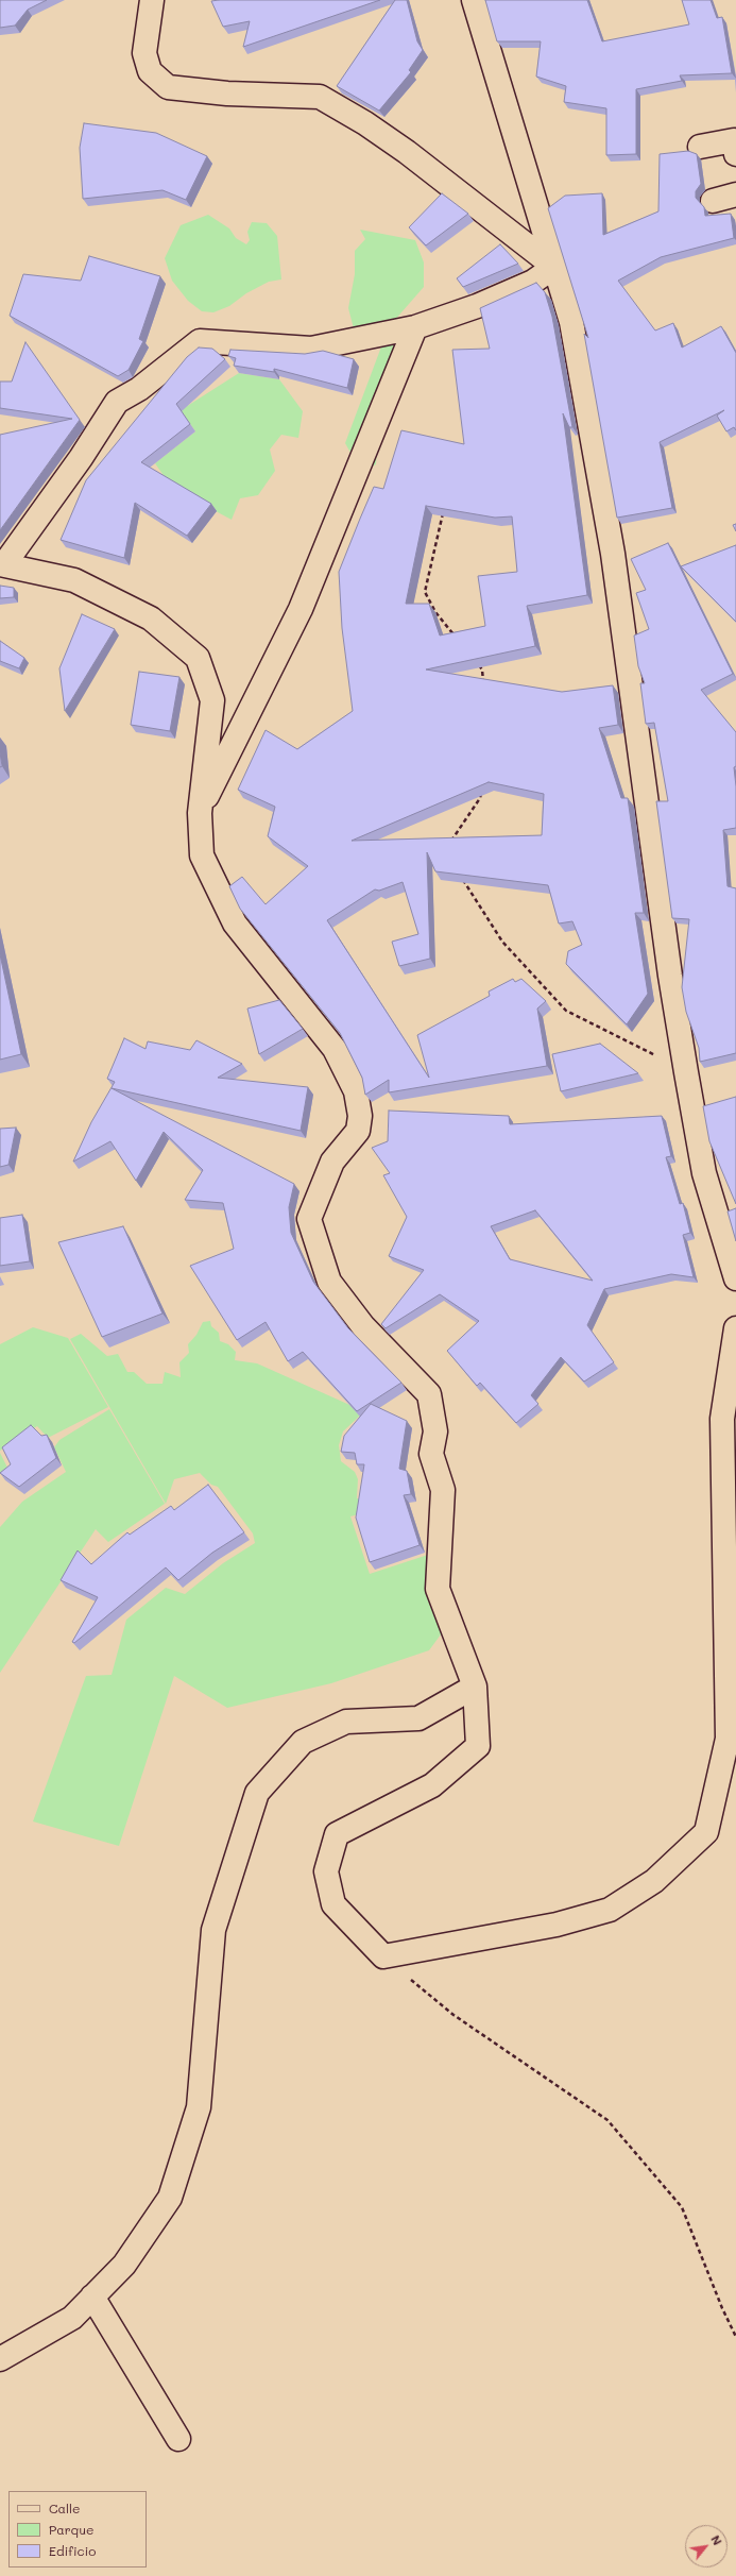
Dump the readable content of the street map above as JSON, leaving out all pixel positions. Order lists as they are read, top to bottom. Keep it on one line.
{"legend":["Calle","Parque","Edificio"],"north":"top right"}
